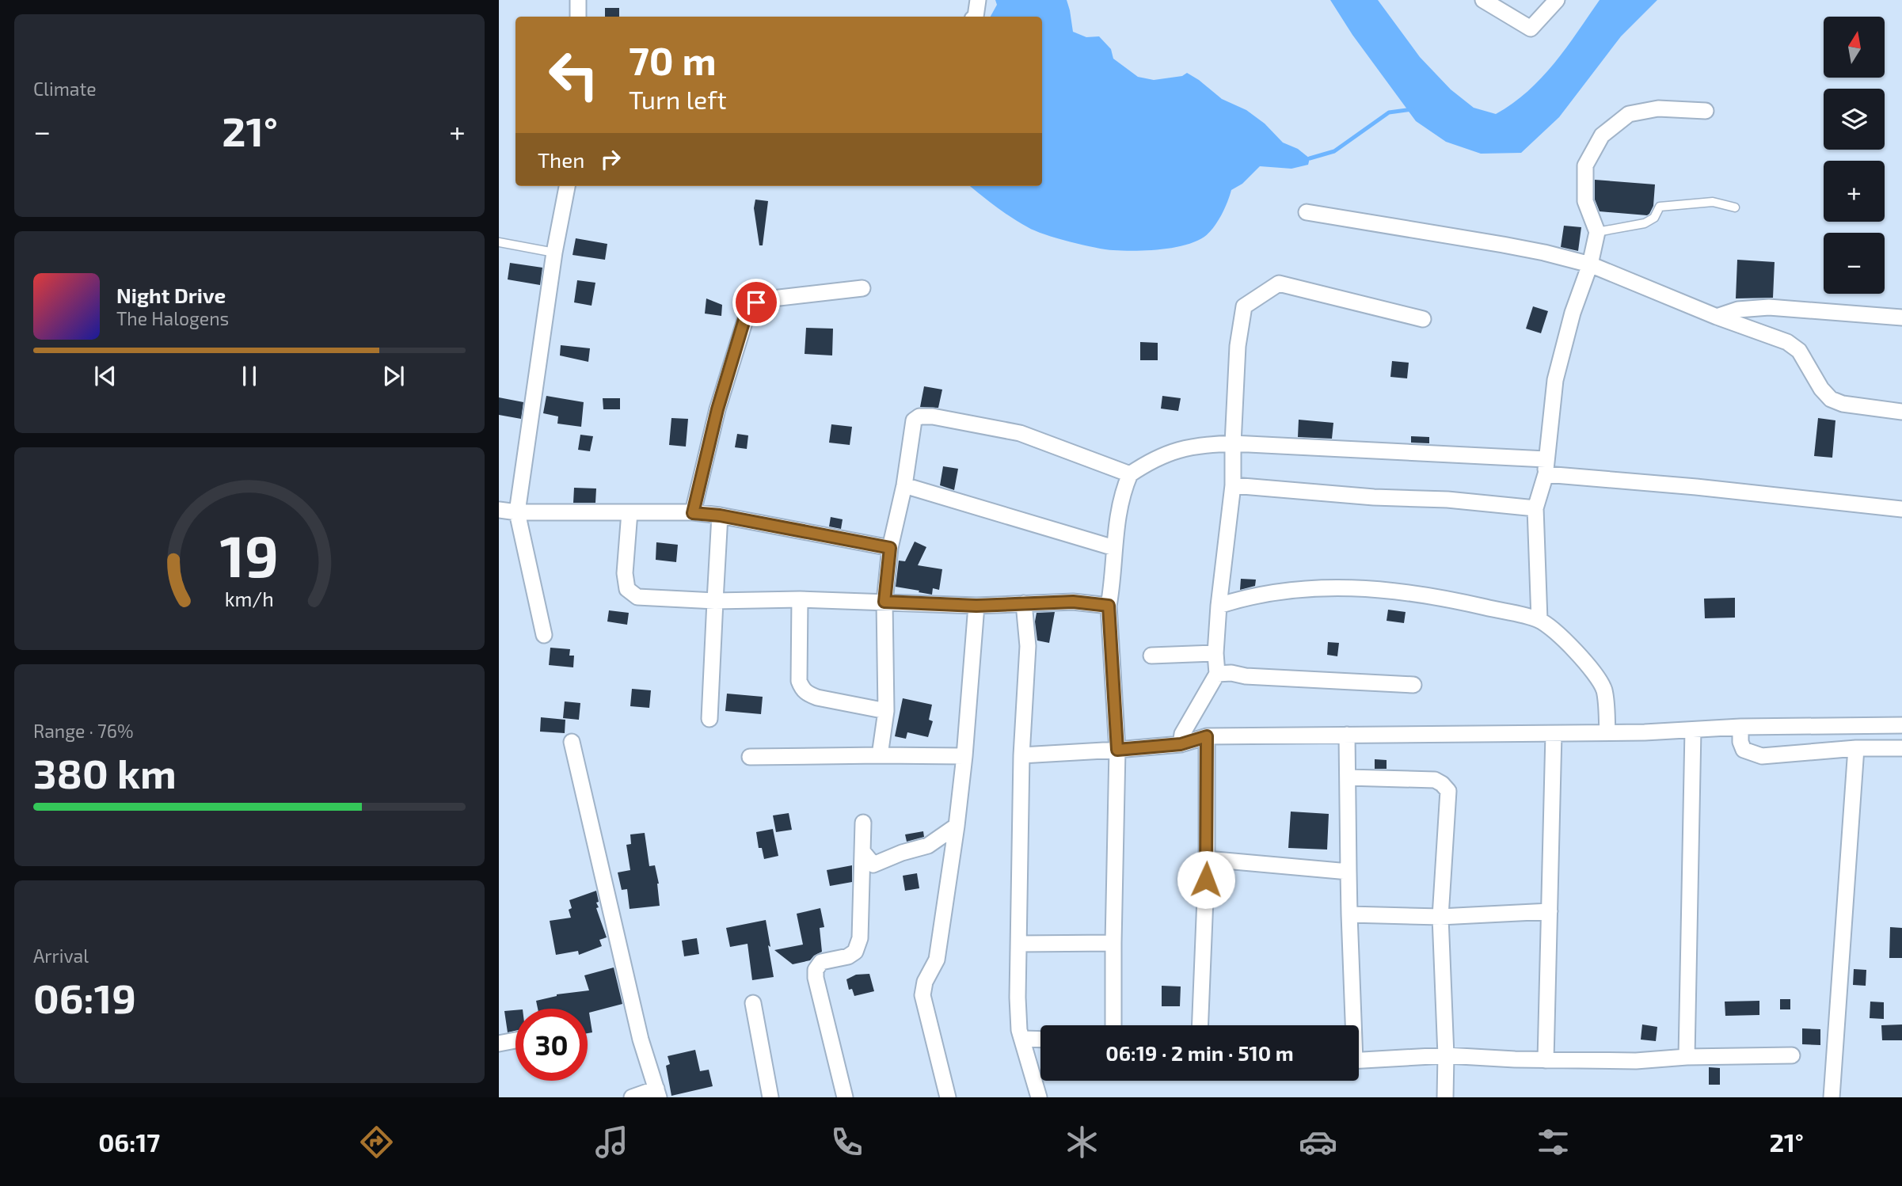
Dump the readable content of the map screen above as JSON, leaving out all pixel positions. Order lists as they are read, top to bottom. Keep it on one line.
{"north":"top","page":{"tile":["Climate",["Range · 76%","380 km"],["Arrival","06:19"]],"map_buttons":["+","−"],"turn":["70 m","Turn left"],"heat":["−","21°","+"],"then":"Then","song":["Night Drive","The Halogens"],"limit":"30","trip":"06:19 · 2 min · 510 m","tabs":["06:17","21°"],"gauge":["19","km/h"]}}
